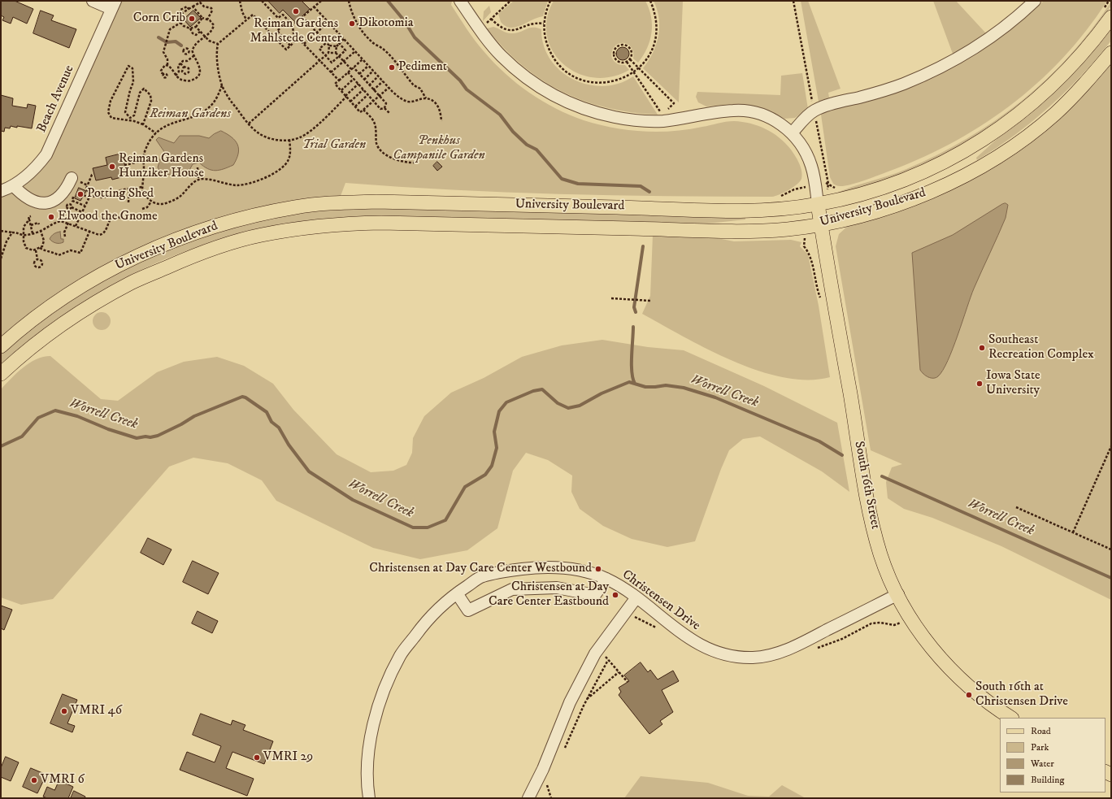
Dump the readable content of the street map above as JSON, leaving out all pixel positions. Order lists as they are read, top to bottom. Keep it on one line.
{"streets":{"main road":["University Boulevard","South 16th Street"],"street":["Beach Avenue","Christensen Drive"]},"crossings":[["University Boulevard","South 16th Street"],["South 16th Street","Christensen Drive"]],"water":["Worrell Creek"],"parks":["Reiman Gardens","Penkhus Campanile Garden","Trial Garden"],"places":["Reiman Gardens Mahlstede Center","Corn Crib","Dikotomia","Pediment","Reiman Gardens Hunziker House","Potting Shed","Elwood the Gnome","Southeast Recreation Complex","Iowa State University","Christensen at Day Care Center Westbound","Christensen at Day Care Center Eastbound","South 16th at Christensen Drive","VMRI 46","VMRI 29","VMRI 6"],"legend":["Road","Park","Water","Building"]}
